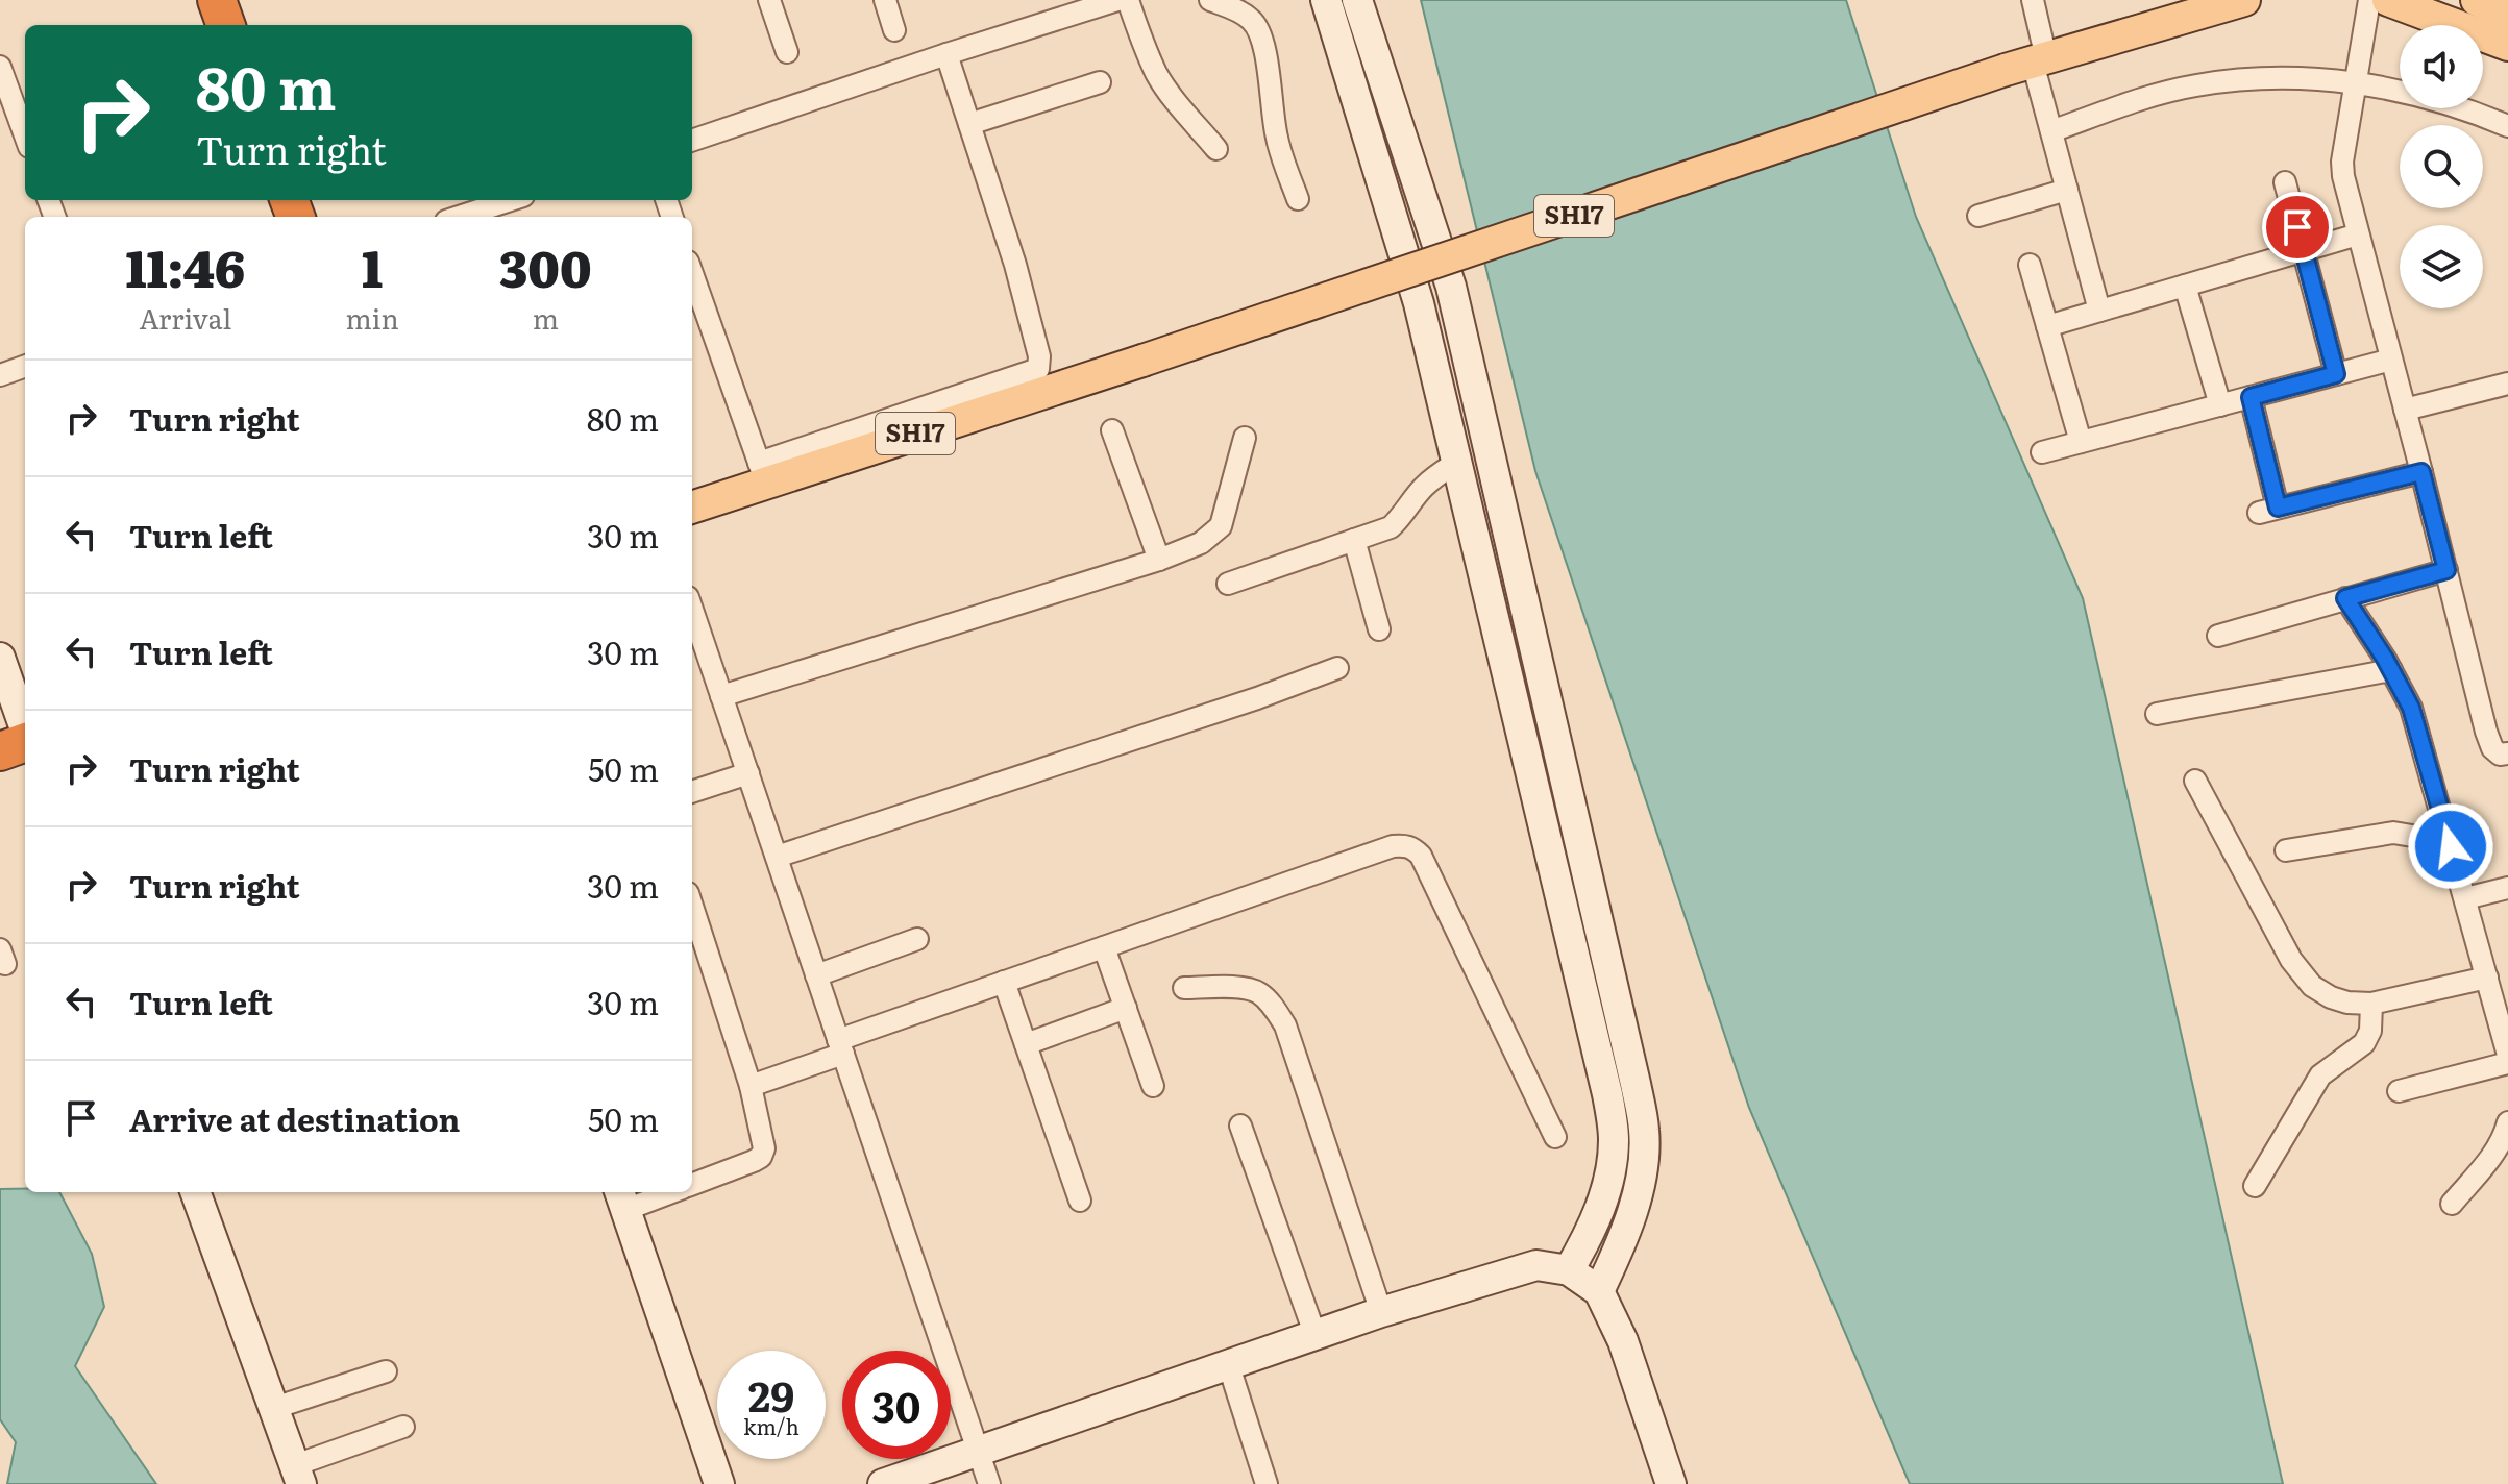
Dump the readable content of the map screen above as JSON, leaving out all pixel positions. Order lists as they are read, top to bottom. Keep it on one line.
{"streets":{"main road":["SH17"]},"page":{"turn":["80 m","Turn right"],"eta":["11:46","Arrival","1","min","300","m"],"list":[{"name":"Turn right","value":"80 m"},{"name":"Turn left","value":"30 m"},{"name":"Turn left","value":"30 m"},{"name":"Turn right","value":"50 m"},{"name":"Turn right","value":"30 m"},{"name":"Turn left","value":"30 m"},{"name":"Arrive at destination","value":"50 m"}],"speed":"29 km/h","limit":"30"}}
